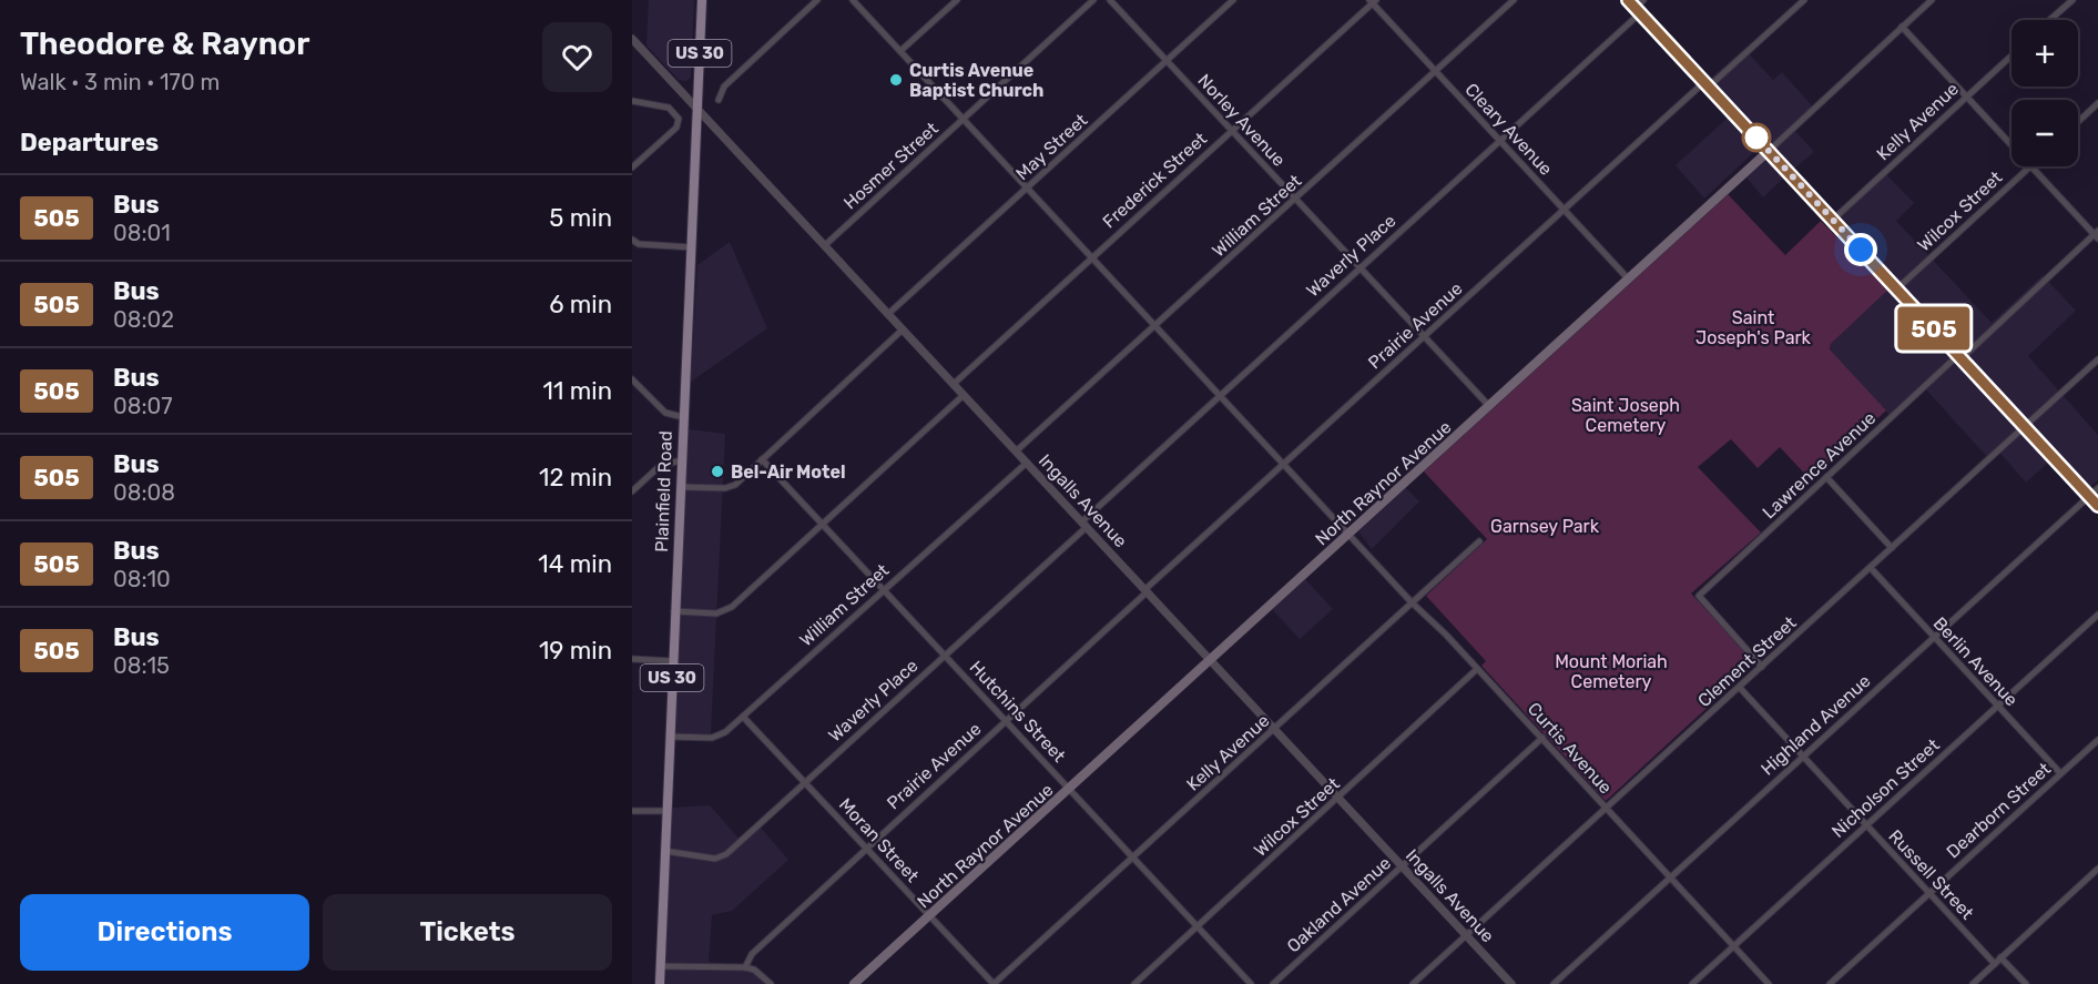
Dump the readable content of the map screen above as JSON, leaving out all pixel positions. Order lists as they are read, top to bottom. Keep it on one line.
{"streets":{"main road":["US 30","North Raynor Avenue","Plainfield Road"],"street":["Norley Avenue","Kelly Avenue","Cleary Avenue","May Street","Hosmer Street","Frederick Street","Wilcox Street","William Street","Waverly Place","Prairie Avenue","Lawrence Avenue","Ingalls Avenue","Clement Street","Berlin Avenue","Hutchins Street","Highland Avenue","Curtis Avenue","Nicholson Street","Dearborn Street","Moran Street","Russell Street","Oakland Avenue"]},"crossings":[["Norley Avenue","May Street"],["Norley Avenue","Frederick Street"],["Norley Avenue","William Street"],["Norley Avenue","Waverly Place"],["Norley Avenue","Prairie Avenue"],["Norley Avenue","North Raynor Avenue"],["Kelly Avenue","Ingalls Avenue"],["Kelly Avenue","Hutchins Street"],["Kelly Avenue","Curtis Avenue"],["Kelly Avenue","Moran Street"],["Cleary Avenue","Frederick Street"],["Cleary Avenue","William Street"],["Cleary Avenue","Waverly Place"],["Cleary Avenue","Prairie Avenue"],["Cleary Avenue","North Raynor Avenue"],["May Street","Ingalls Avenue"],["Hosmer Street","Ingalls Avenue"],["Frederick Street","Ingalls Avenue"],["Wilcox Street","Ingalls Avenue"],["Wilcox Street","Hutchins Street"],["Wilcox Street","Curtis Avenue"],["William Street","Plainfield Road"],["William Street","Ingalls Avenue"],["William Street","Hutchins Street"],["William Street","Moran Street"],["Waverly Place","Plainfield Road"],["Waverly Place","Ingalls Avenue"],["Waverly Place","Hutchins Street"],["Waverly Place","Moran Street"],["Prairie Avenue","Ingalls Avenue"],["Prairie Avenue","Hutchins Street"],["Prairie Avenue","Moran Street"],["Lawrence Avenue","Clement Street"],["North Raynor Avenue","Ingalls Avenue"],["North Raynor Avenue","Hutchins Street"],["North Raynor Avenue","Curtis Avenue"],["North Raynor Avenue","Moran Street"],["Plainfield Road","Ingalls Avenue"],["Ingalls Avenue","Clement Street"],["Ingalls Avenue","Oakland Avenue"],["Clement Street","Berlin Avenue"],["Clement Street","Curtis Avenue"],["Clement Street","Russell Street"],["Berlin Avenue","Highland Avenue"],["Berlin Avenue","Nicholson Street"],["Berlin Avenue","Dearborn Street"],["Highland Avenue","Curtis Avenue"],["Highland Avenue","Russell Street"],["Curtis Avenue","Nicholson Street"],["Curtis Avenue","Oakland Avenue"],["Nicholson Street","Russell Street"],["Dearborn Street","Russell Street"]],"parks":["Saint Joseph's Park","Saint Joseph Cemetery","Garnsey Park","Mount Moriah Cemetery"],"places":["Curtis Avenue Baptist Church","Bel-Air Motel"],"lines":["bus line 505"],"page":{"heading":[["Theodore & Raynor","Walk · 3 min · 170 m"],"Departures"],"on_map":"505","map_buttons":["+","−"],"list":[{"mark":"505","name":"Bus","note":"08:01","value":"5 min"},{"mark":"505","name":"Bus","note":"08:02","value":"6 min"},{"mark":"505","name":"Bus","note":"08:07","value":"11 min"},{"mark":"505","name":"Bus","note":"08:08","value":"12 min"},{"mark":"505","name":"Bus","note":"08:10","value":"14 min"},{"mark":"505","name":"Bus","note":"08:15","value":"19 min"}],"buttons":["Directions","Tickets"]}}
